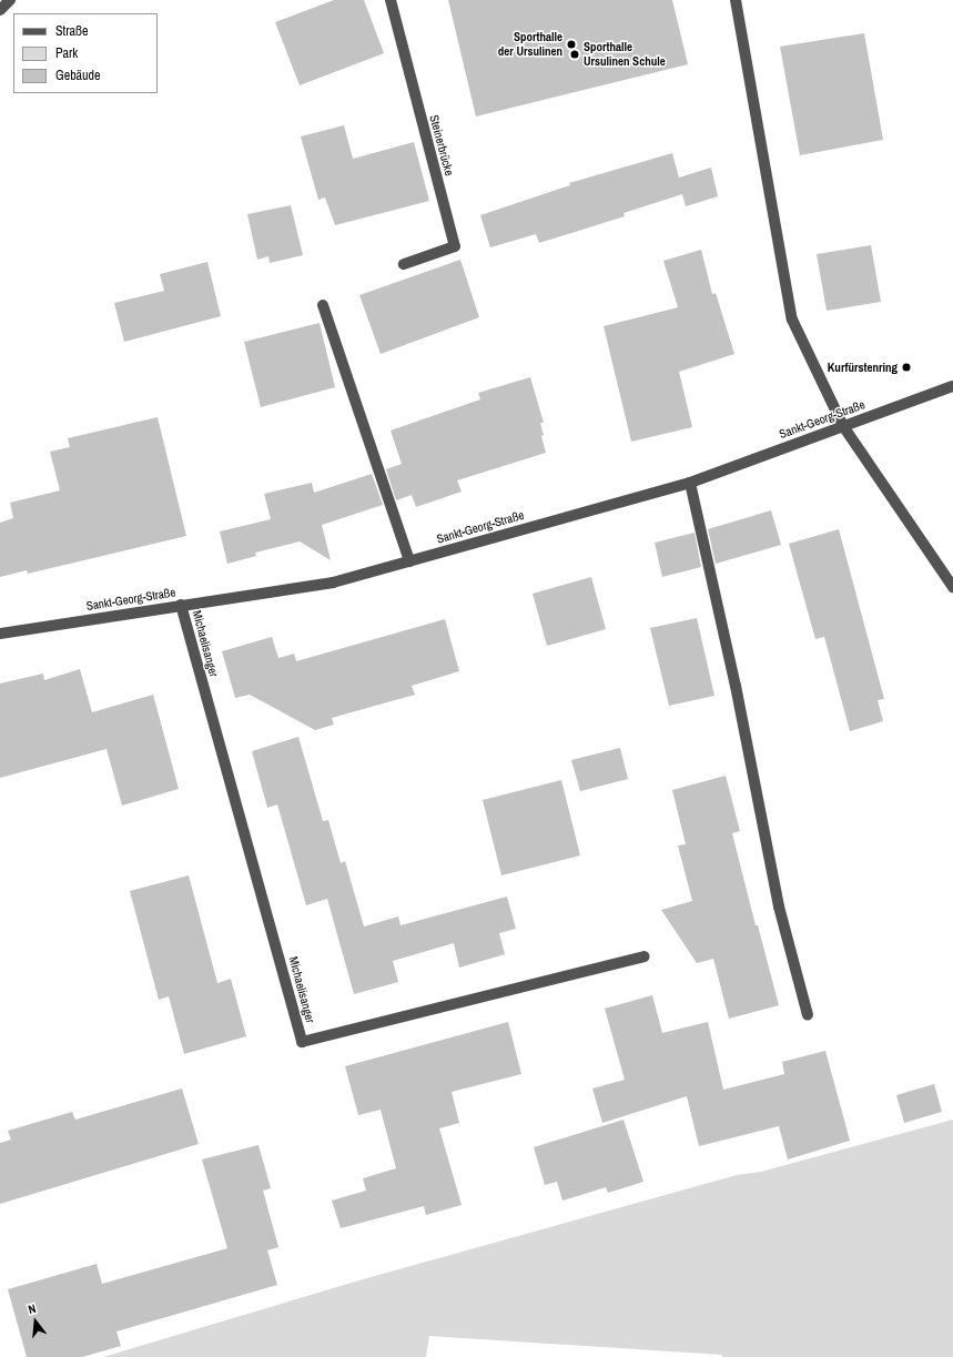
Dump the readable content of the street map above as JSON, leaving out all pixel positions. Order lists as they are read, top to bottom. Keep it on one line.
{"streets":{"street":["Steinerbrücke","Sankt-Georg-Straße","Michaelisanger"]},"crossings":[["Sankt-Georg-Straße","Michaelisanger"]],"places":["Sporthalle der Ursulinen","Sporthalle Ursulinen Schule","Kurfürstenring"],"legend":["Straße","Park","Gebäude"],"north":"top"}
